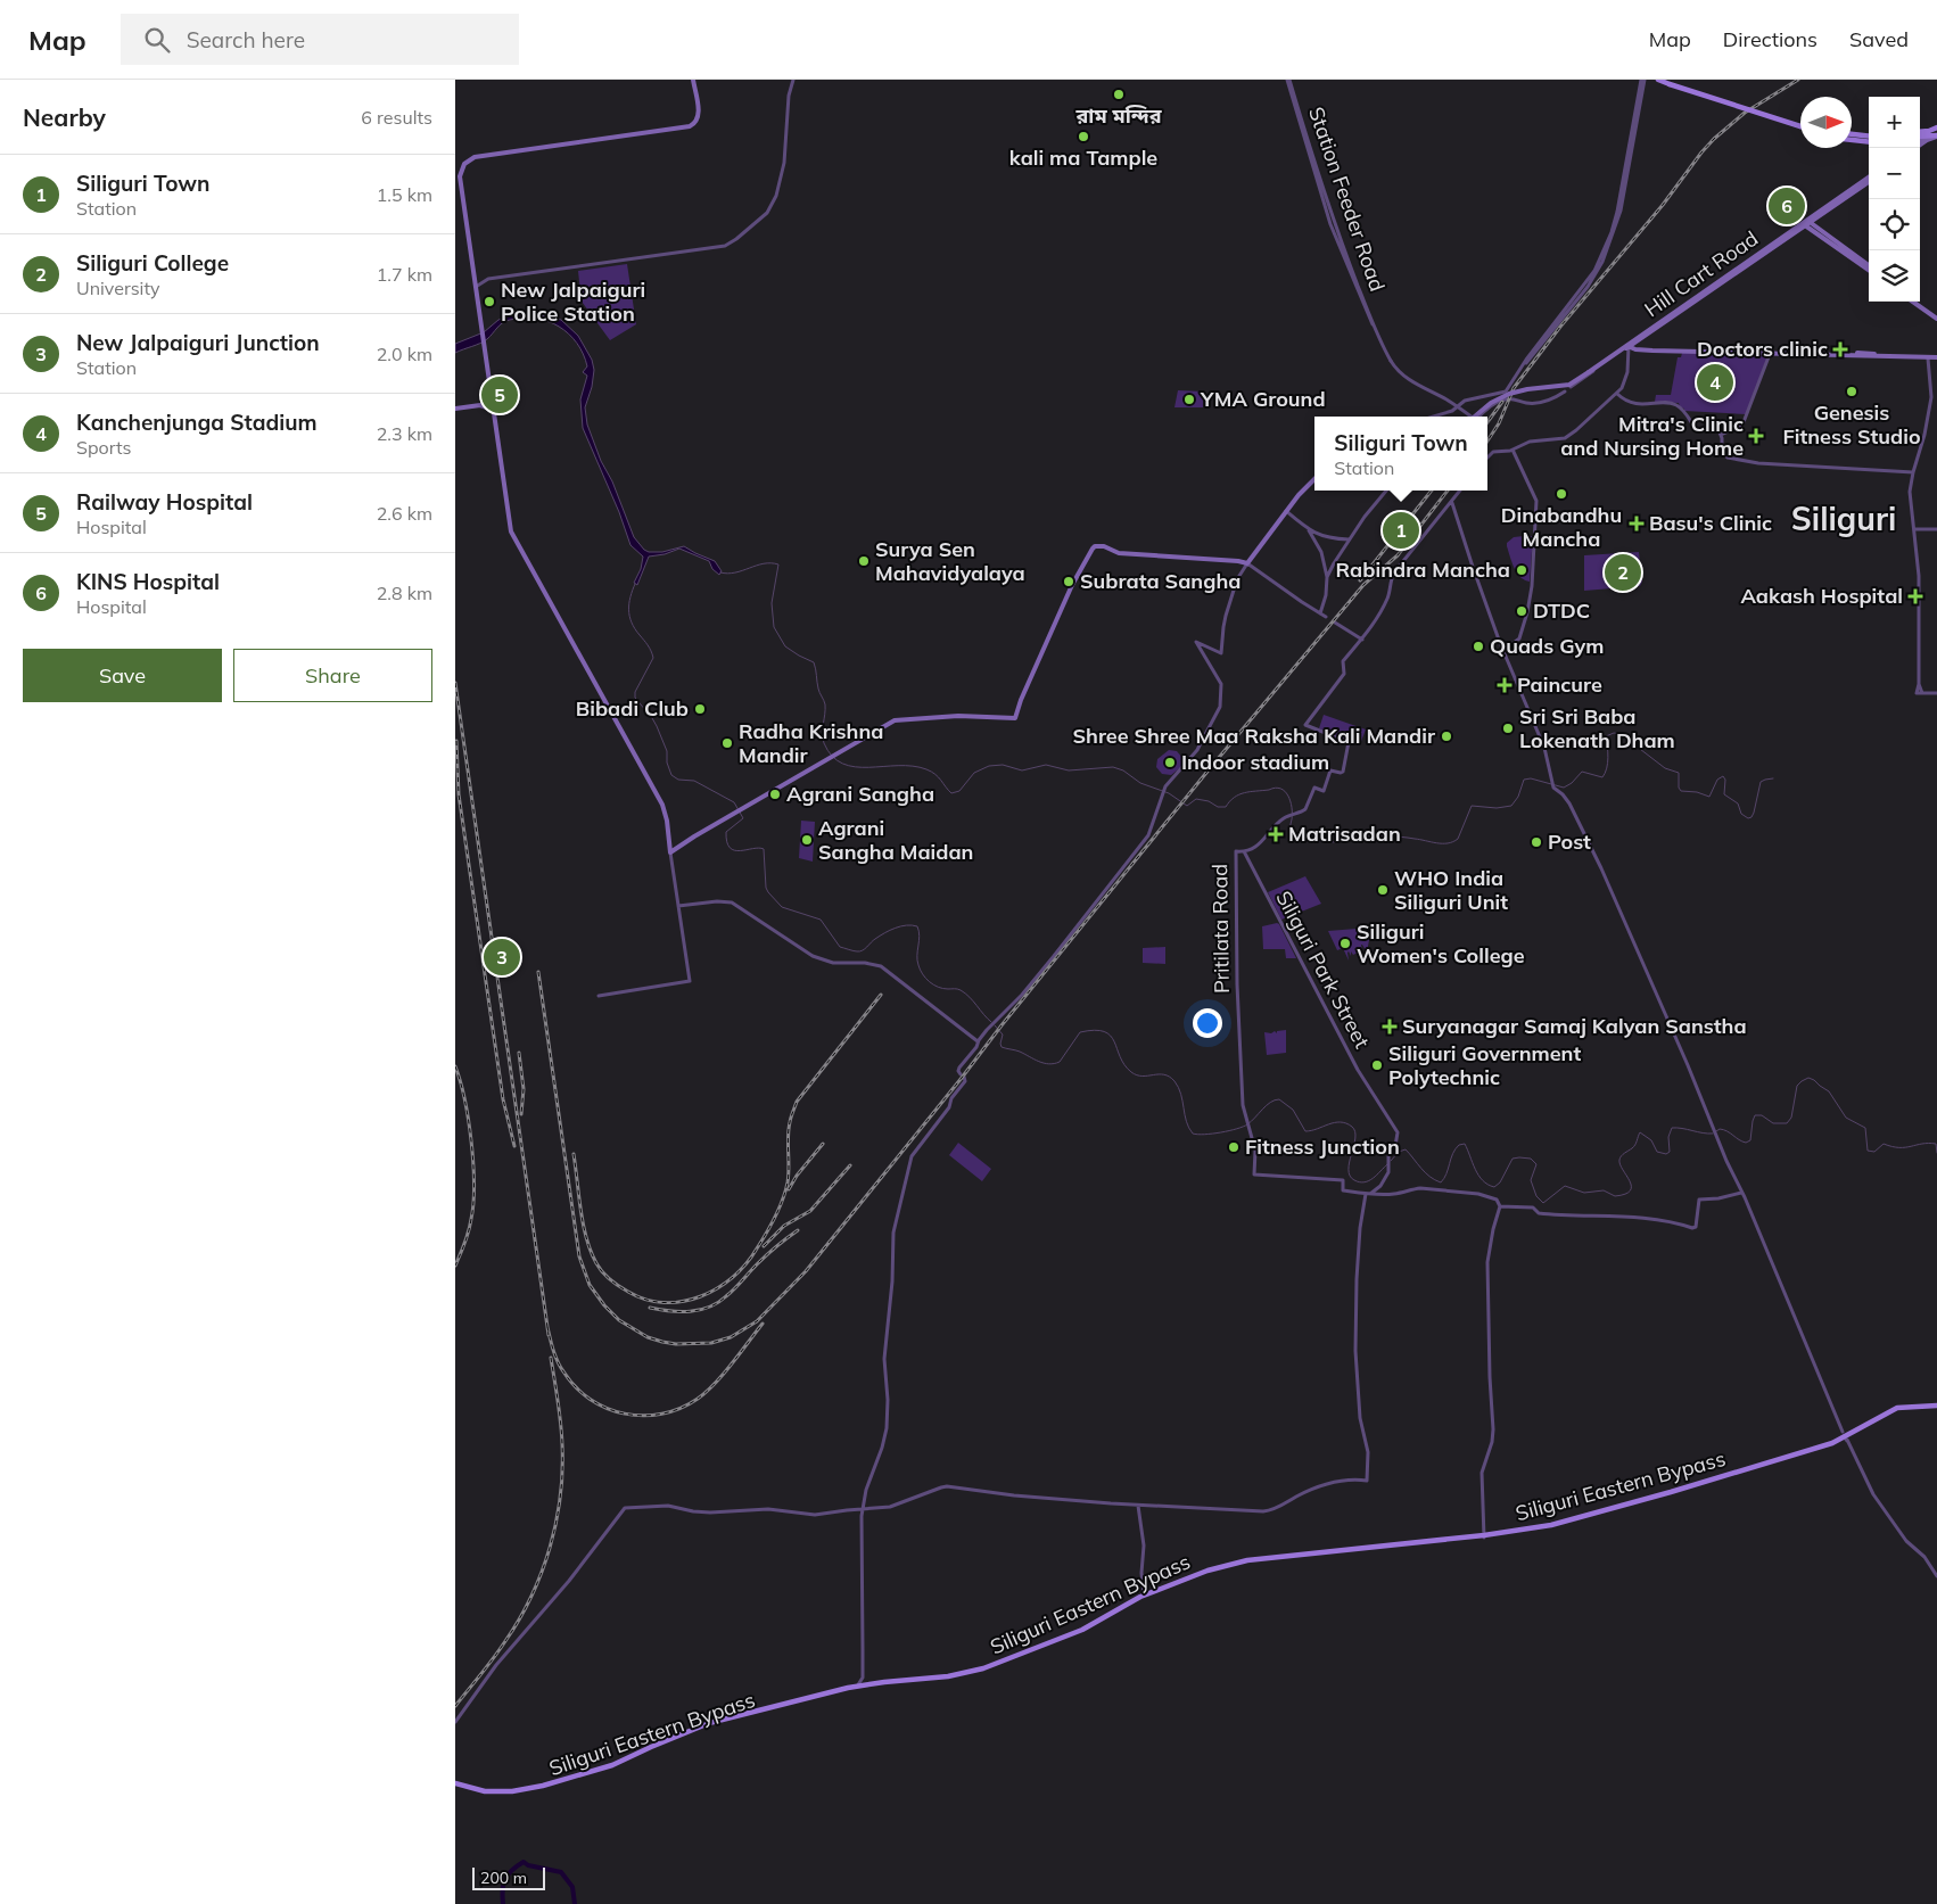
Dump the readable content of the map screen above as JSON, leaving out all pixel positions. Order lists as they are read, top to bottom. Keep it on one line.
{"streets":{"main road":["Hill Cart Road","Siliguri Eastern Bypass"],"street":["Station Feeder Road","Pritilata Road","Siliguri Park Street"]},"crossings":[["Pritilata Road","Siliguri Park Street"]],"districts":["Siliguri"],"places":{"other":["রাম মন্দির","kali ma Tample","New Jalpaiguri Police Station","Genesis Fitness Studio","YMA Ground","Dinabandhu Mancha","Surya Sen Mahavidyalaya","Rabindra Mancha","Subrata Sangha","DTDC","Quads Gym","Bibadi Club","Sri Sri Baba Lokenath Dham","Shree Shree Maa Raksha Kali Mandir","Radha Krishna Mandir","Indoor stadium","Agrani Sangha","Agrani Sangha Maidan","Post","WHO India Siliguri Unit","Siliguri Women's College","Siliguri Government Polytechnic","Fitness Junction"],"health":["Doctors clinic","Mitra's Clinic and Nursing Home","Basu's Clinic","Aakash Hospital","Paincure","Matrisadan","Suryanagar Samaj Kalyan Sanstha"]},"scale_bar":"200 m","north":"right","page":{"header":"Map","search":"Search here","nav":["Map","Directions","Saved"],"heading":["Nearby","6 results"],"map_buttons":["+","−"],"list":[{"mark":"1","name":"Siliguri Town","note":"Station","value":"1.5 km"},{"mark":"2","name":"Siliguri College","note":"University","value":"1.7 km"},{"mark":"3","name":"New Jalpaiguri Junction","note":"Station","value":"2.0 km"},{"mark":"4","name":"Kanchenjunga Stadium","note":"Sports","value":"2.3 km"},{"mark":"5","name":"Railway Hospital","note":"Hospital","value":"2.6 km"},{"mark":"6","name":"KINS Hospital","note":"Hospital","value":"2.8 km"}],"pins":["6","4","5","1","2","3"],"popup":["Siliguri Town","Station"],"buttons":["Save","Share"],"scale":"200 m"}}
